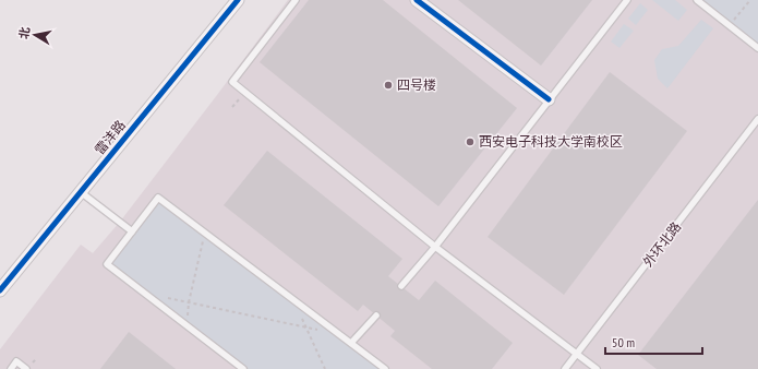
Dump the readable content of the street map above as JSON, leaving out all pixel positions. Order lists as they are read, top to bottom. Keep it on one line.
{"streets":{"street":["雷沣路"],"lane":["外环北路"]},"places":["四号楼","西安电子科技大学南校区"],"scale_bar":"50 m","north":"left"}
